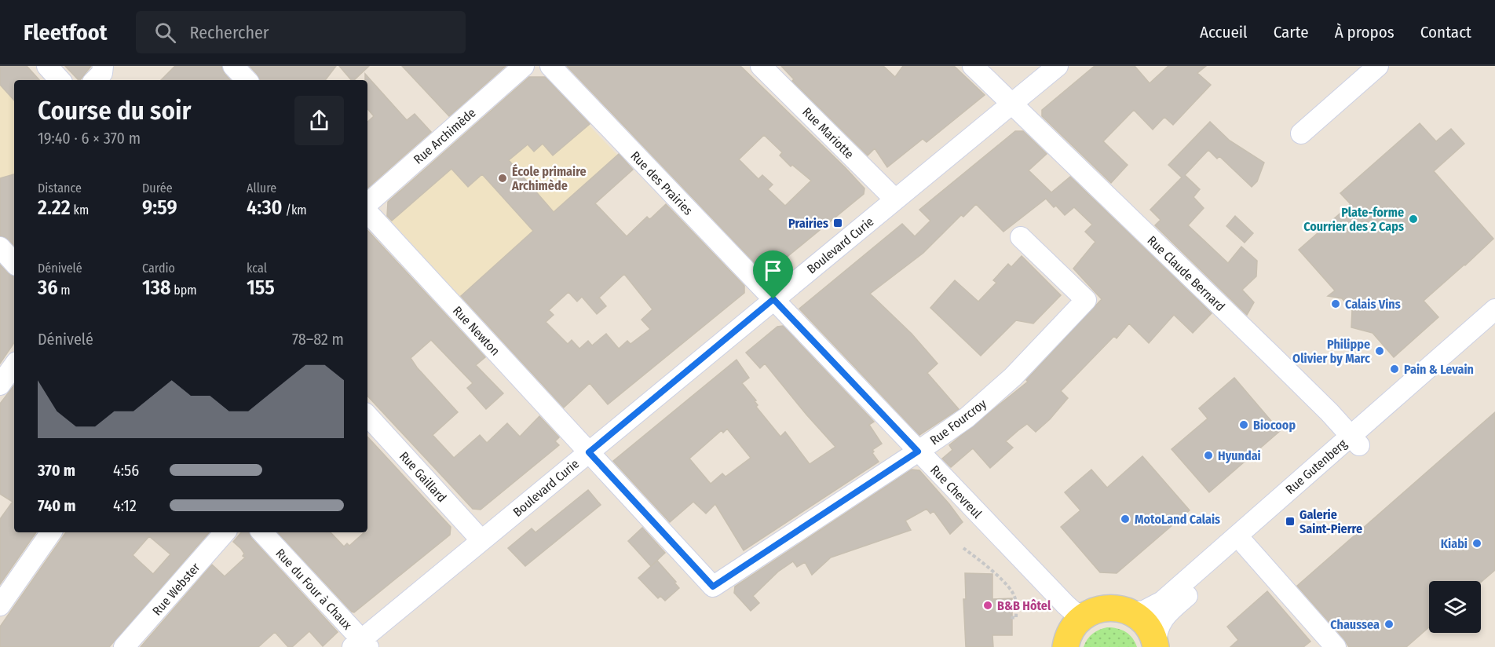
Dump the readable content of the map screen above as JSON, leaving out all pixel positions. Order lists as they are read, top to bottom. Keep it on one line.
{"streets":{"street":["Rue Mariotte","Rue Archimède","Rue des Prairies","Boulevard Curie","Rue Claude Bernard","Rue Newton","Rue Fourcroy","Rue Gutenberg","Rue Gaillard","Rue Chevreul","Rue Webster","Rue du Four à Chaux"]},"crossings":[["Rue Mariotte","Boulevard Curie"],["Rue des Prairies","Boulevard Curie"],["Rue des Prairies","Rue Chevreul"],["Boulevard Curie","Rue Claude Bernard"],["Boulevard Curie","Rue Newton"],["Boulevard Curie","Rue Gaillard"],["Boulevard Curie","Rue Chevreul"],["Boulevard Curie","Rue du Four à Chaux"],["Rue Claude Bernard","Rue Gutenberg"],["Rue Newton","Rue Fourcroy"],["Rue Fourcroy","Rue Chevreul"]],"places":{"other":["École primaire Archimède","Plate-forme Courrier des 2 Caps","Calais Vins","Philippe Olivier by Marc","Pain & Levain","Biocoop","Hyundai","MotoLand Calais","Kiabi","B&B Hôtel","Chaussea"],"transit":["Prairies","Galerie Saint-Pierre"]},"page":{"header":"Fleetfoot","search":"Rechercher","nav":["Accueil","Carte","À propos","Contact"],"heading":["Course du soir","19:40 · 6 × 370 m"],"stats":[["Distance","2.22 km"],["Durée","9:59"],["Allure","4:30 /km"],["Dénivelé","36 m"],["Cardio","138 bpm"],["kcal","155"]],"chart":["Dénivelé","78–82 m"],"list":[{"name":"370 m","note":"4:56"},{"name":"740 m","note":"4:12"}]}}
